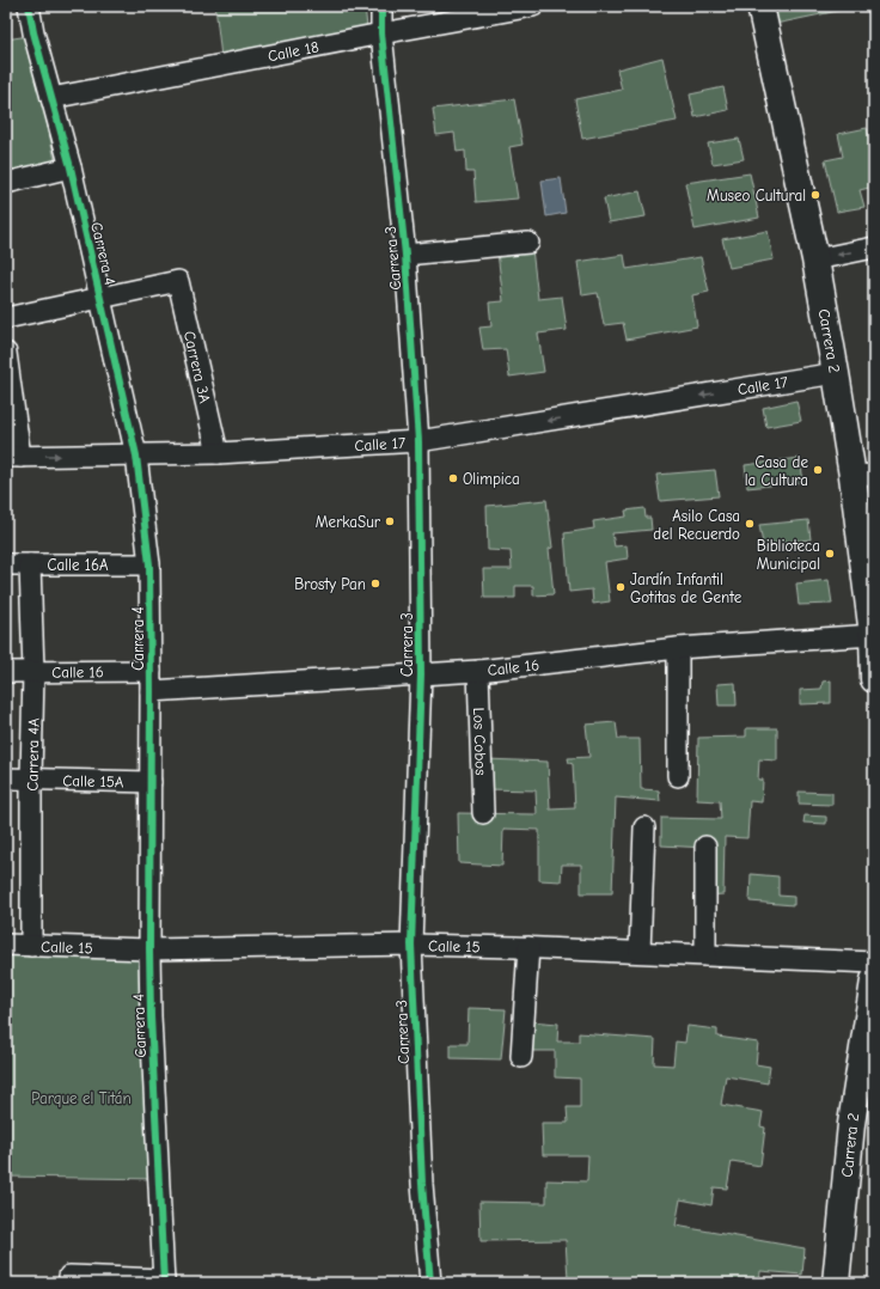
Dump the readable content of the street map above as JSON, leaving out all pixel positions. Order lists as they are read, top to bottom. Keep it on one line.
{"streets":{"main road":["Carrera 2"],"street":["Calle 18","Carrera 4","Carrera 3","Carrera 3A","Calle 17","Calle 16A","Calle 16","Los Cobos","Carrera 4A","Calle 15A","Calle 15"]},"crossings":[["Calle 18","Carrera 4"],["Calle 18","Carrera 3"],["Carrera 4","Carrera 3A"],["Carrera 4","Calle 17"],["Carrera 4","Calle 16A"],["Carrera 4","Calle 16"],["Carrera 4","Calle 15A"],["Carrera 4","Calle 15"],["Carrera 3","Calle 17"],["Carrera 3","Calle 16"],["Carrera 3","Calle 15"],["Carrera 2","Calle 17"],["Carrera 2","Calle 16"],["Carrera 3A","Calle 17"],["Calle 16A","Carrera 4A"],["Calle 16","Los Cobos"],["Calle 16","Carrera 4A"],["Carrera 4A","Calle 15A"],["Carrera 4A","Calle 15"]],"parks":["Parque el Titán"],"places":["Museo Cultural","Casa de la Cultura","Olimpica","MerkaSur","Asilo Casa del Recuerdo","Biblioteca Municipal","Brosty Pan","Jardín Infantil Gotitas de Gente"]}
